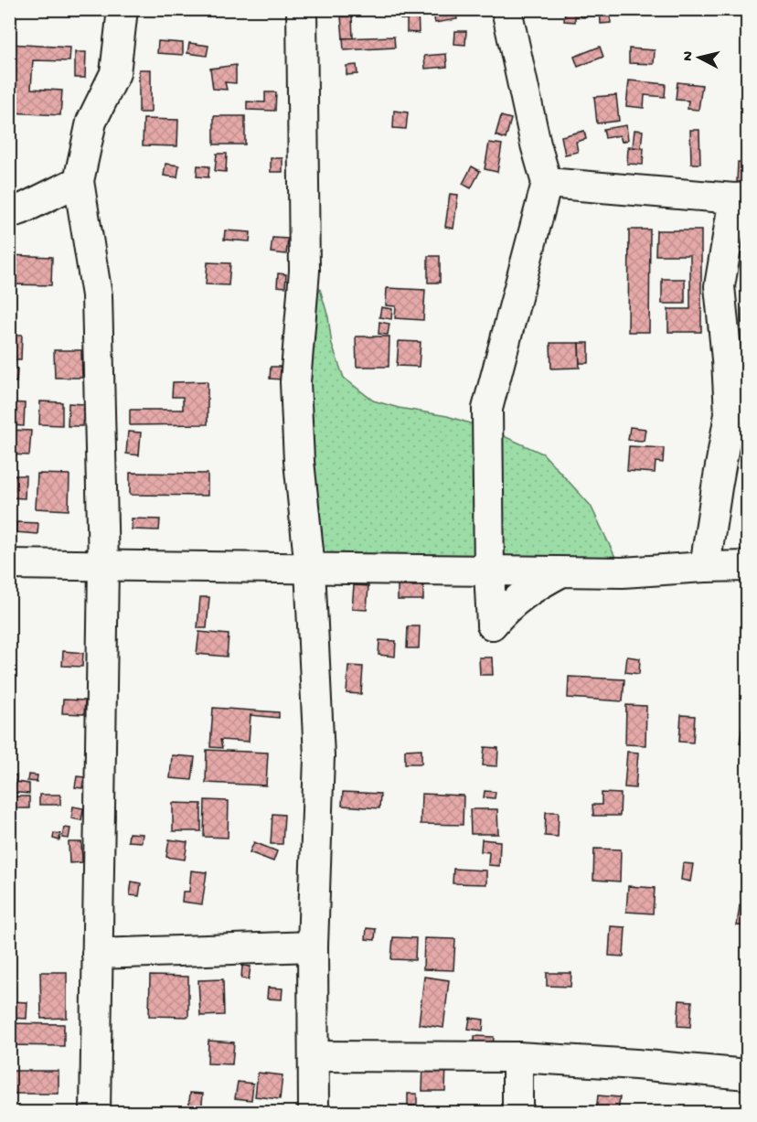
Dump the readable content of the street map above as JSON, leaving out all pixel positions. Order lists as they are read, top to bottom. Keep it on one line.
{"north":"left"}
